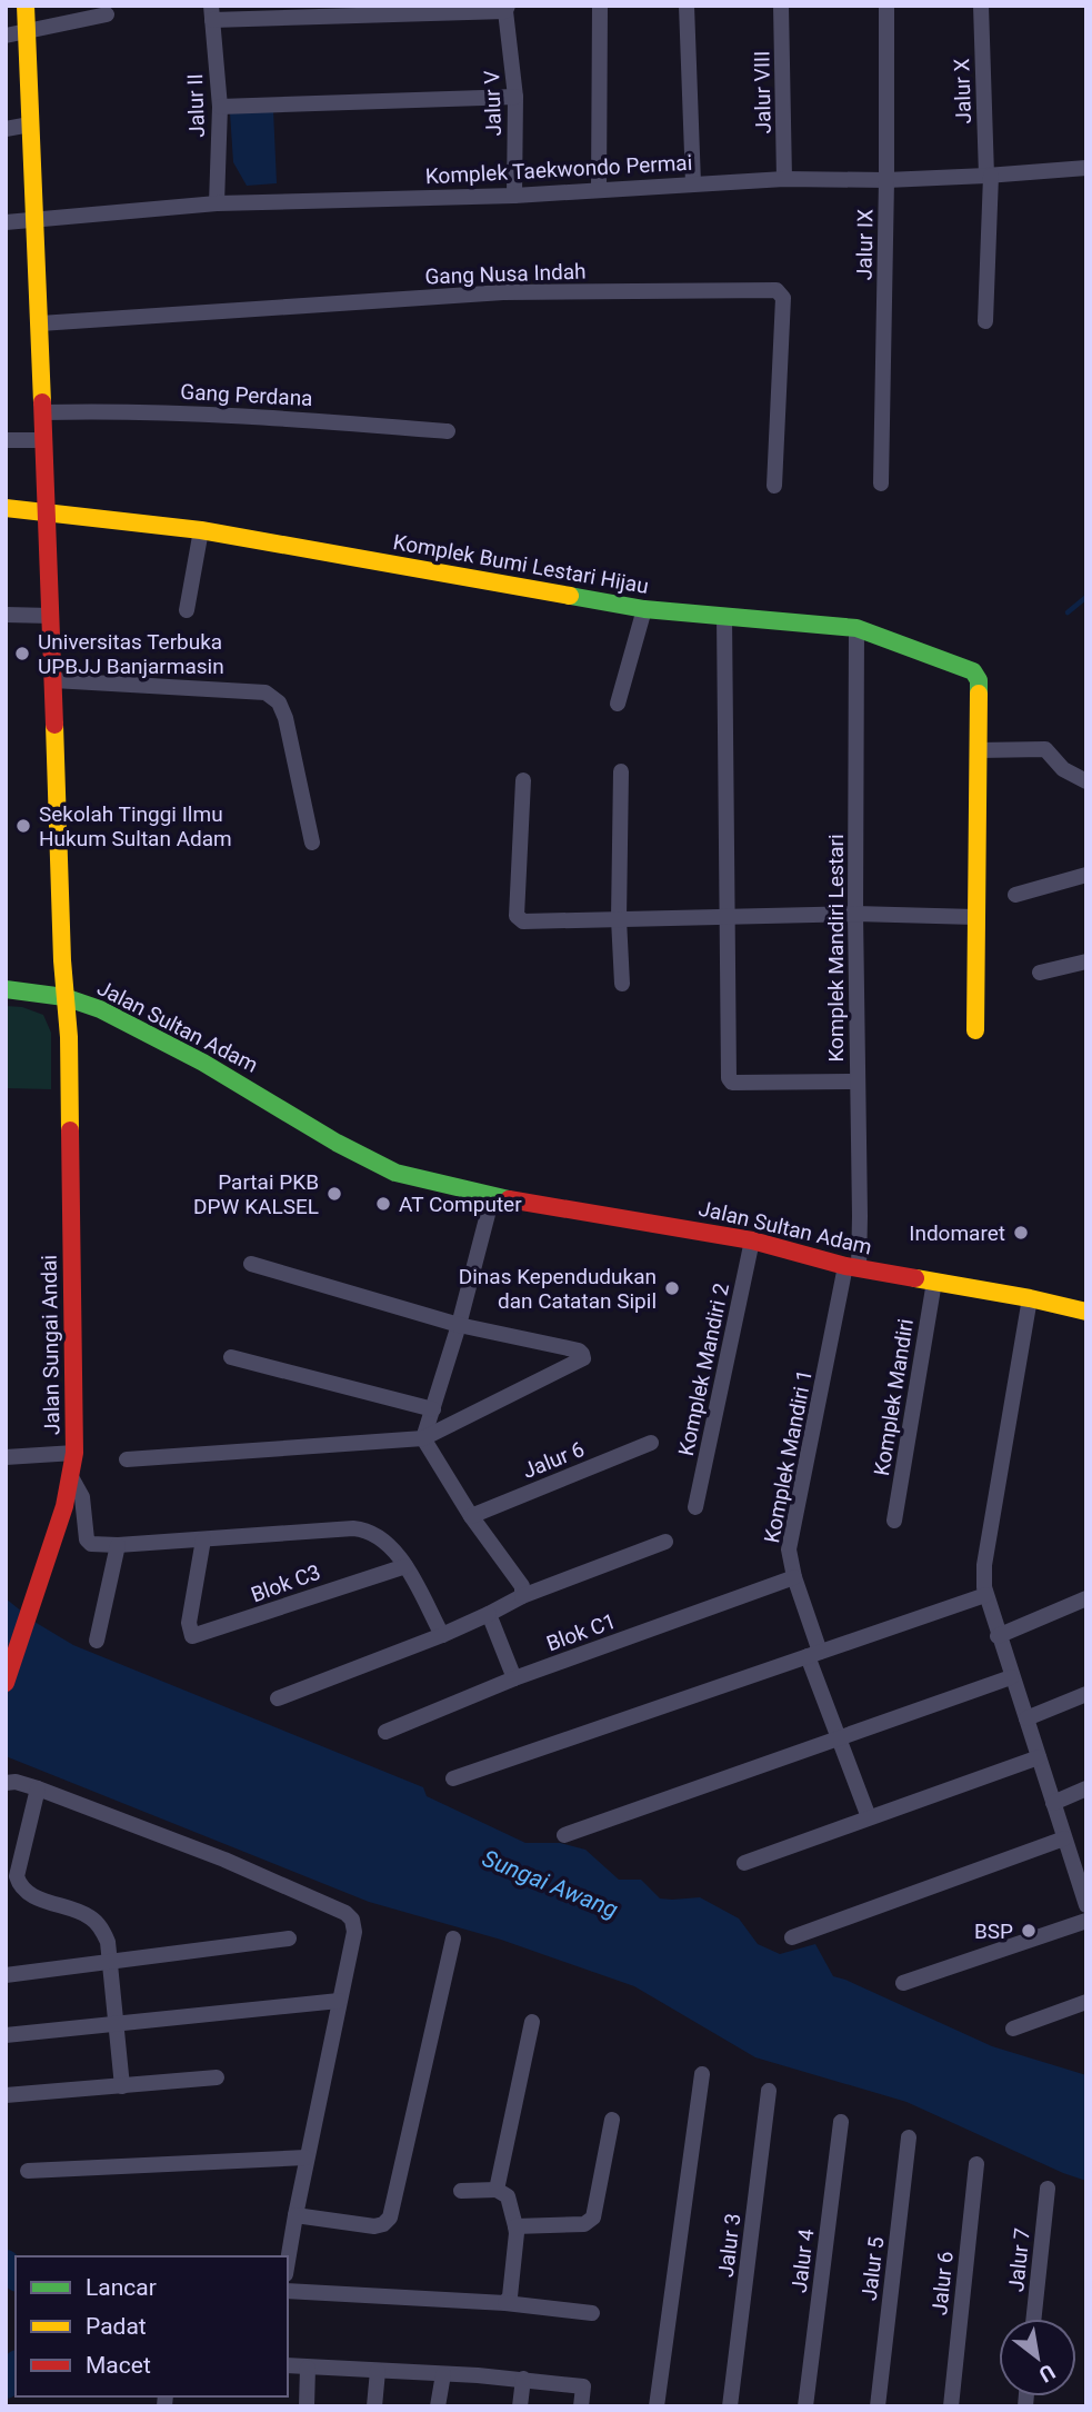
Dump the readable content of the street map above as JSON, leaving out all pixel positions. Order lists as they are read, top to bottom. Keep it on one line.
{"streets":{"main road":["Komplek Bumi Lestari Hijau","Jalan Sultan Adam","Jalan Sungai Andai"],"street":["Jalur X","Jalur VIII","Jalur V","Jalur II","Komplek Taekwondo Permai","Jalur IX","Gang Nusa Indah","Gang Perdana","Komplek Mandiri Lestari","Komplek Mandiri 2","Komplek Mandiri","Komplek Mandiri 1","Jalur 6","Blok C3","Blok C1","Jalur 3","Jalur 7","Jalur 4","Jalur 5"]},"crossings":[["Jalur X","Komplek Taekwondo Permai"],["Jalur VIII","Komplek Taekwondo Permai"],["Jalur V","Komplek Taekwondo Permai"],["Jalur II","Komplek Taekwondo Permai"],["Komplek Taekwondo Permai","Jalur IX"],["Komplek Taekwondo Permai","Jalan Sultan Adam"],["Gang Nusa Indah","Jalan Sultan Adam"],["Gang Perdana","Jalan Sultan Adam"],["Komplek Bumi Lestari Hijau","Komplek Mandiri Lestari"],["Komplek Bumi Lestari Hijau","Jalan Sultan Adam"],["Komplek Mandiri Lestari","Jalan Sultan Adam"],["Komplek Mandiri Lestari","Komplek Mandiri 1"],["Jalan Sultan Adam","Jalan Sungai Andai"],["Jalan Sultan Adam","Komplek Mandiri 2"],["Jalan Sultan Adam","Komplek Mandiri"],["Jalan Sultan Adam","Komplek Mandiri 1"],["Komplek Mandiri 1","Blok C1"]],"water":["Sungai Awang"],"places":["Universitas Terbuka UPBJJ Banjarmasin","Sekolah Tinggi Ilmu Hukum Sultan Adam","Partai PKB DPW KALSEL","AT Computer","Indomaret","Dinas Kependudukan dan Catatan Sipil","BSP"],"legend":["Lancar","Padat","Macet"],"north":"bottom right"}
